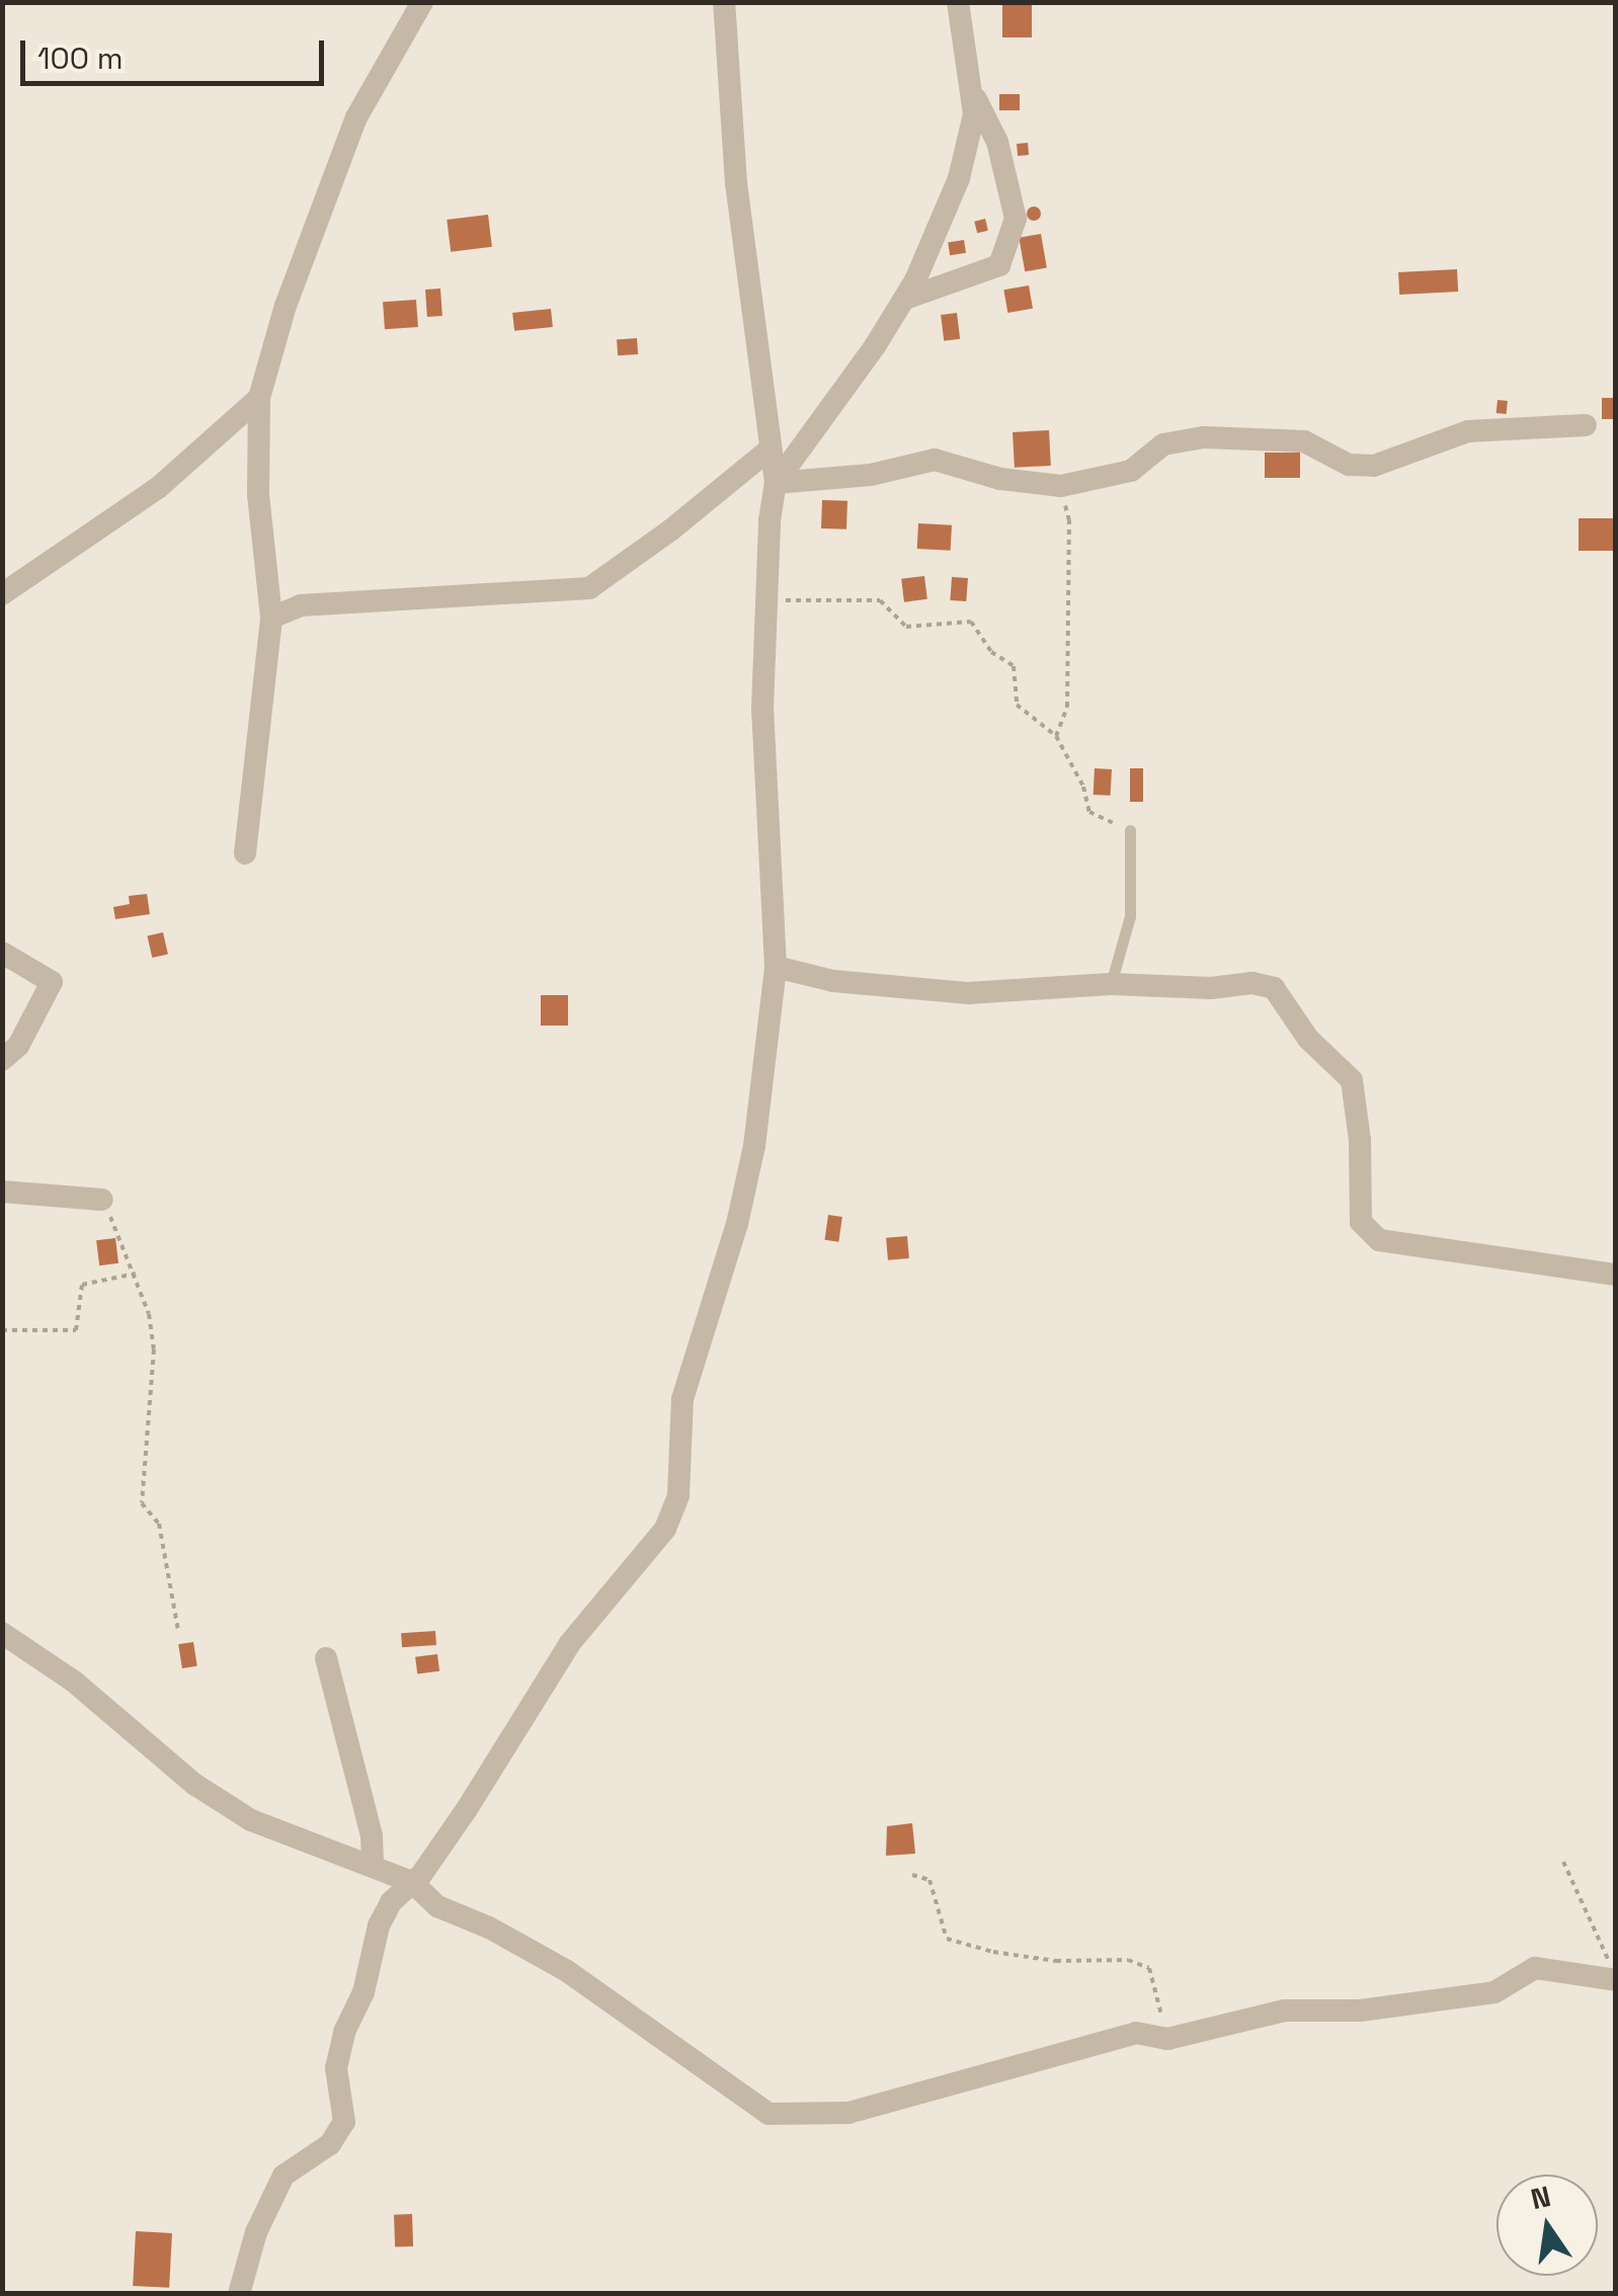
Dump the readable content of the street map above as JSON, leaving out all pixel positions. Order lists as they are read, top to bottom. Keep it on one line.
{"scale_bar":"100 m","north":"top"}
